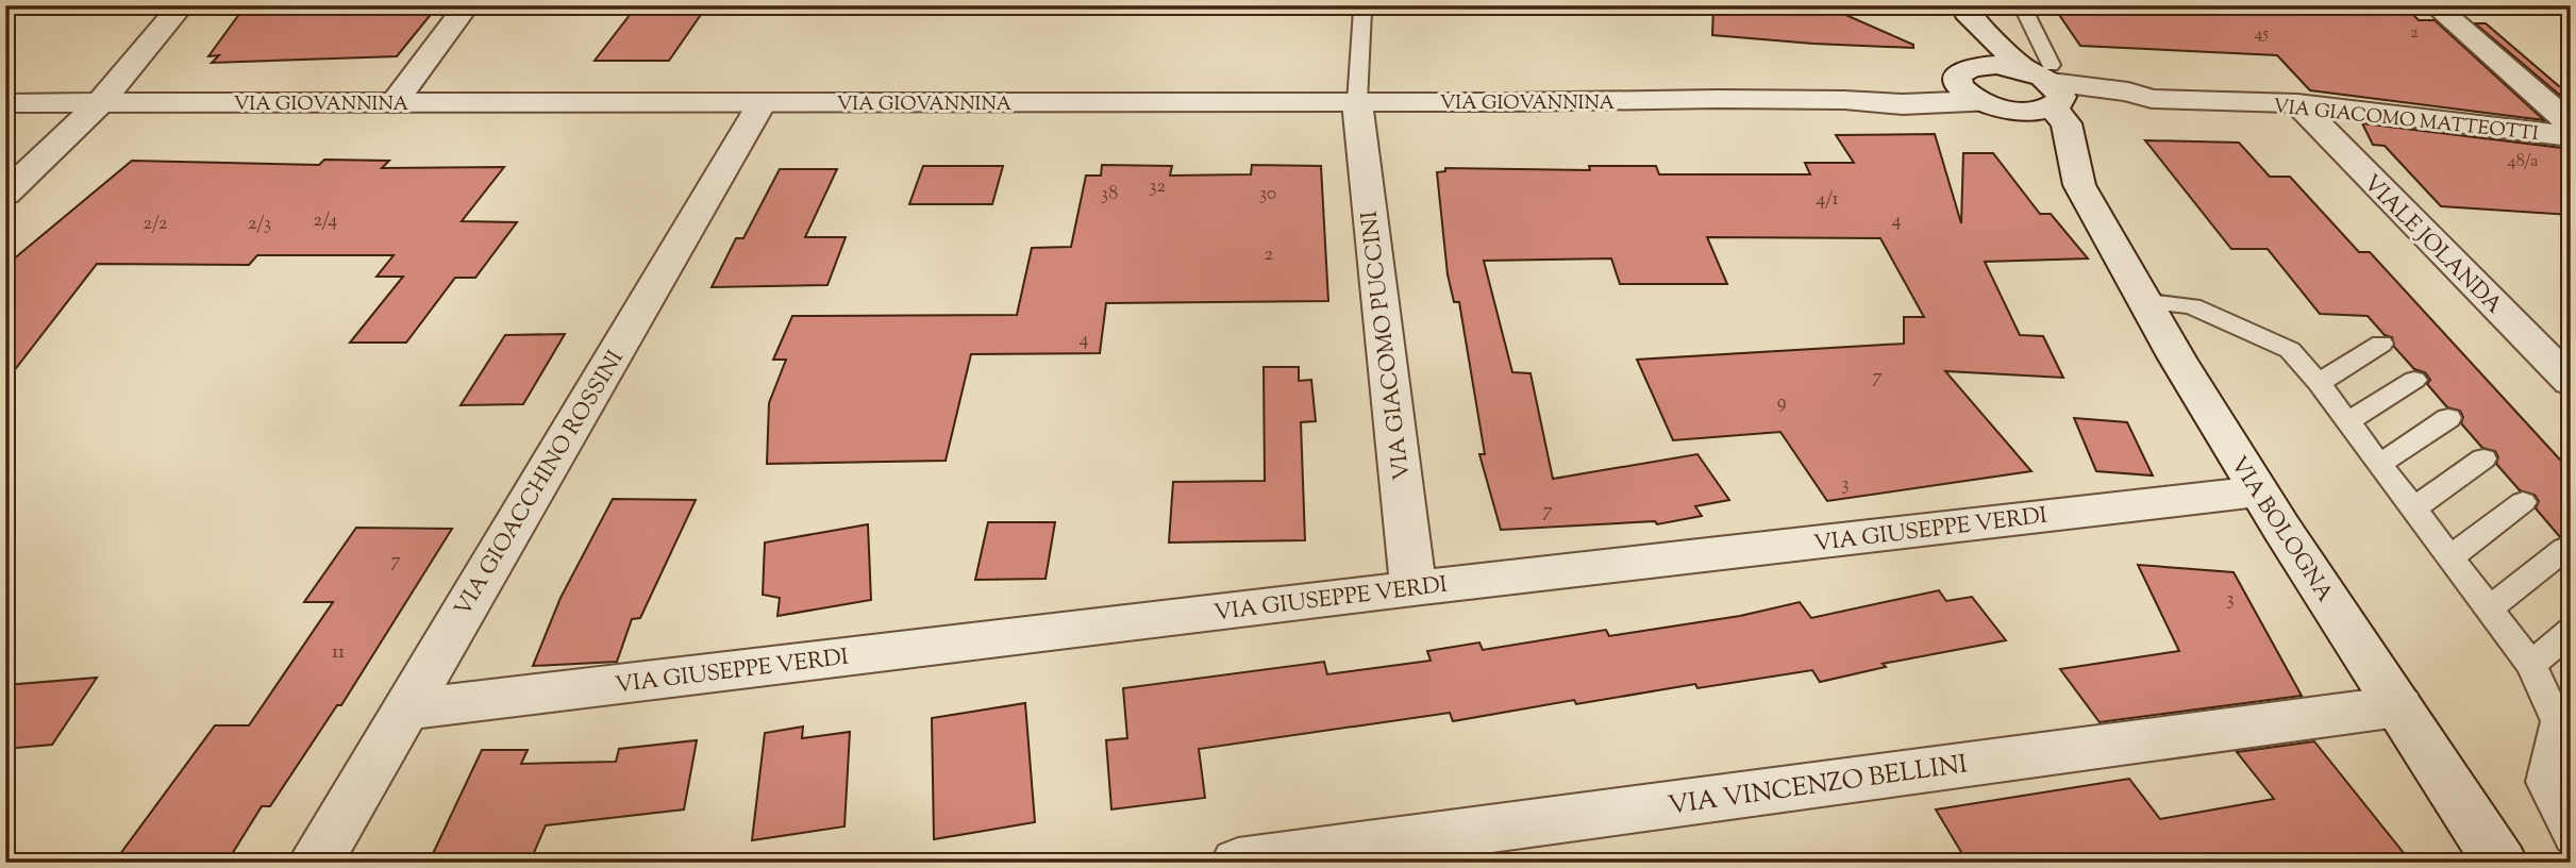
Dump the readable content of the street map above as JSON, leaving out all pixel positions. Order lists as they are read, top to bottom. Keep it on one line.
{"streets":{"street":["VIA GIOVANNINA","VIA GIACOMO MATTEOTTI","VIALE JOLANDA","VIA GIACOMO PUCCINI","VIA GIOACCHINO ROSSINI","VIA GIUSEPPE VERDI","VIA BOLOGNA","VIA VINCENZO BELLINI"]},"crossings":[["VIA GIOVANNINA","VIA GIACOMO MATTEOTTI"],["VIA GIOVANNINA","VIA GIACOMO PUCCINI"],["VIA GIOVANNINA","VIA GIOACCHINO ROSSINI"],["VIA GIOVANNINA","VIA BOLOGNA"],["VIA GIACOMO MATTEOTTI","VIALE JOLANDA"],["VIA GIACOMO MATTEOTTI","VIA BOLOGNA"],["VIA GIACOMO PUCCINI","VIA GIUSEPPE VERDI"],["VIA GIOACCHINO ROSSINI","VIA GIUSEPPE VERDI"],["VIA GIUSEPPE VERDI","VIA BOLOGNA"],["VIA BOLOGNA","VIA VINCENZO BELLINI"]],"house_numbers":["2","45","48/a","32","38","30","4/1","2/4","4","2/2","2/3","2","4","7","9","3","7","7","3","11"]}
